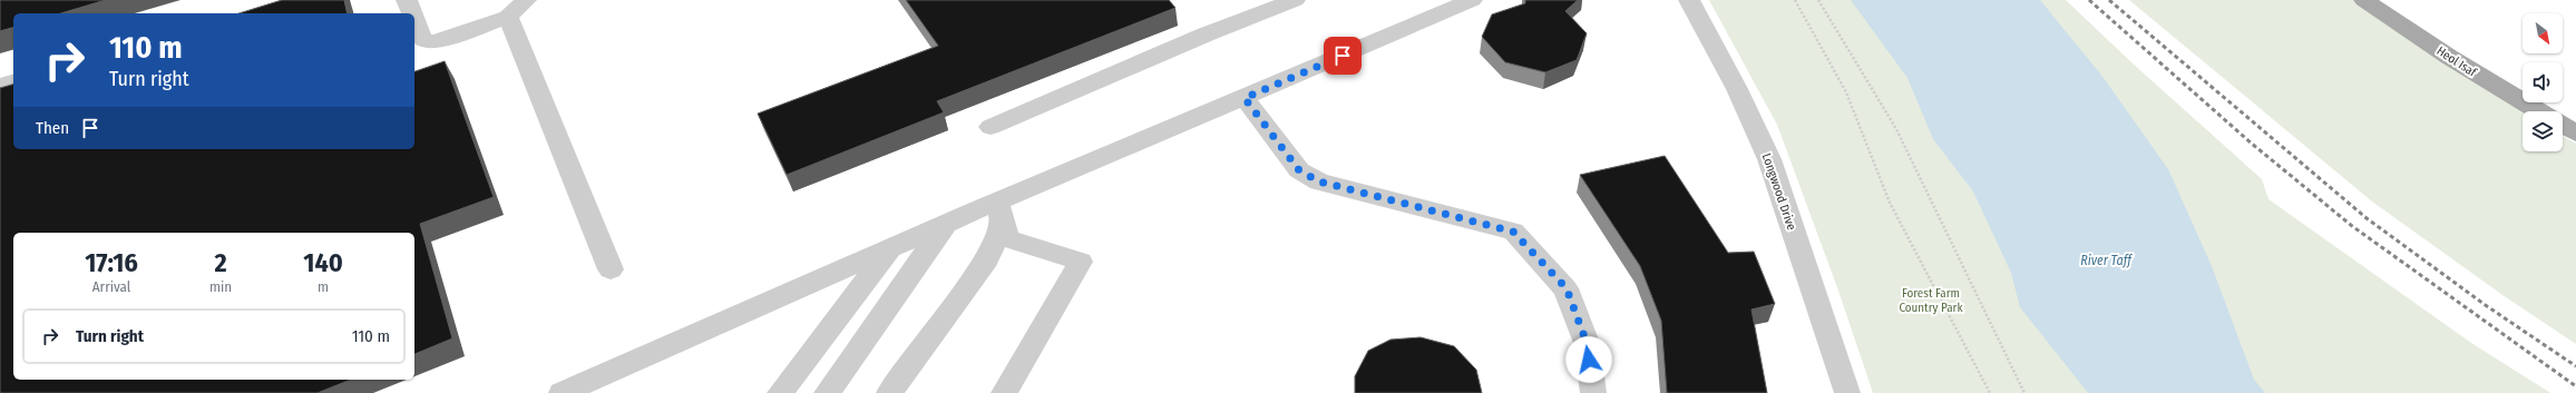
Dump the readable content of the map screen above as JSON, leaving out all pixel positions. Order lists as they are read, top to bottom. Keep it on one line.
{"streets":{"main road":["Heol Isaf"],"street":["Longwood Drive"]},"water":["River Taff"],"parks":["Forest Farm Country Park"],"north":"bottom right","page":{"turn":["110 m","Turn right"],"then":"Then","eta":["17:16","Arrival","2","min","140","m"],"list":[{"name":"Turn right","value":"110 m"}]}}
